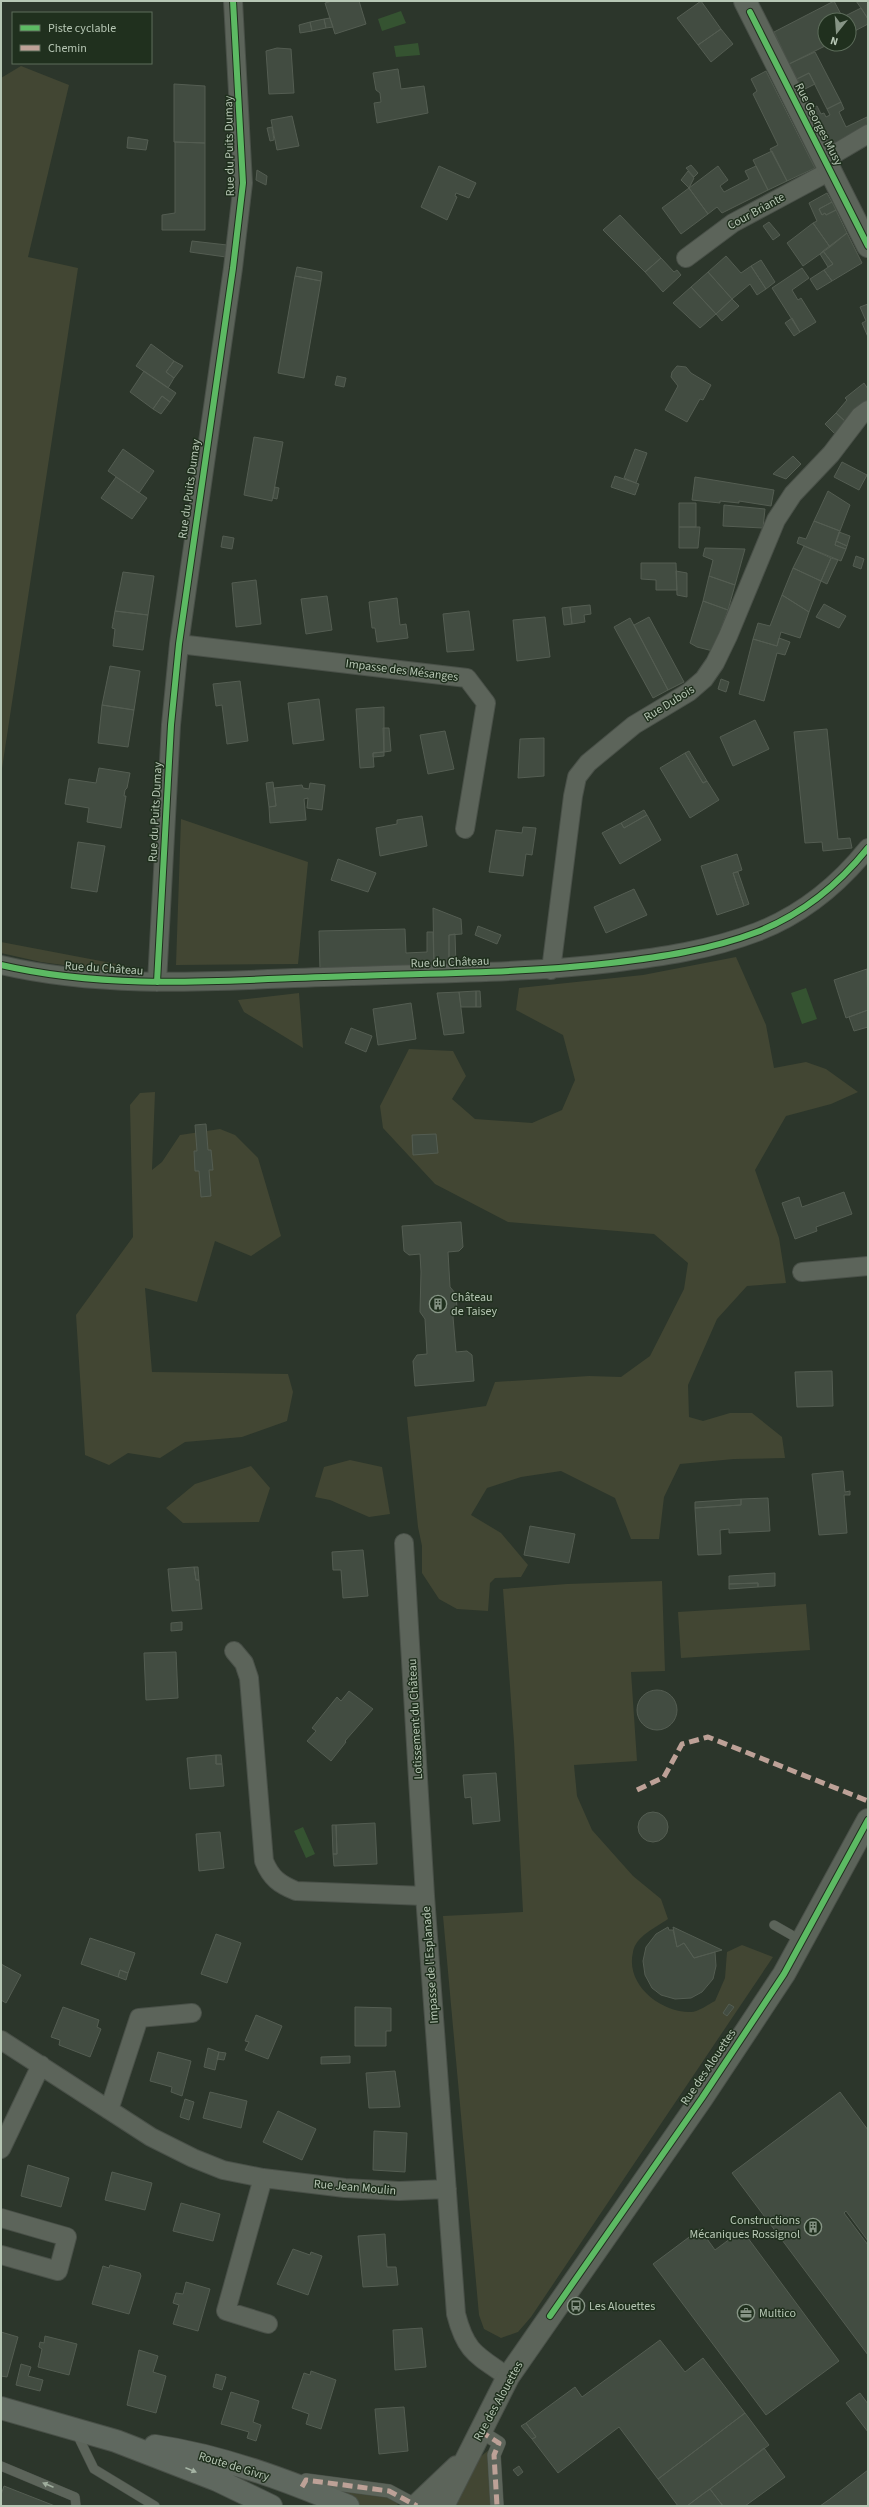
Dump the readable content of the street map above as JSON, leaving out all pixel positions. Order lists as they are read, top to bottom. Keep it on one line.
{"streets":{"main road":["Route de Givry"],"street":["Rue Georges Musy","Rue du Puits Dumay","Cour Briante","Impasse des Mésanges","Rue Dubois","Rue du Château","Lotissement du Château","Impasse de l'Esplanade","Rue des Alouettes","Rue Jean Moulin"]},"crossings":[["Rue Georges Musy","Cour Briante"],["Rue du Puits Dumay","Impasse des Mésanges"],["Rue du Puits Dumay","Rue du Château"],["Rue Dubois","Rue du Château"],["Lotissement du Château","Impasse de l'Esplanade"],["Impasse de l'Esplanade","Rue des Alouettes"],["Impasse de l'Esplanade","Rue Jean Moulin"]],"places":{"building":["Château de Taisey","Constructions Mécaniques Rossignol"],"bus stop":["Les Alouettes"],"office":["Multico"]},"legend":["Piste cyclable","Chemin"],"north":"bottom"}
